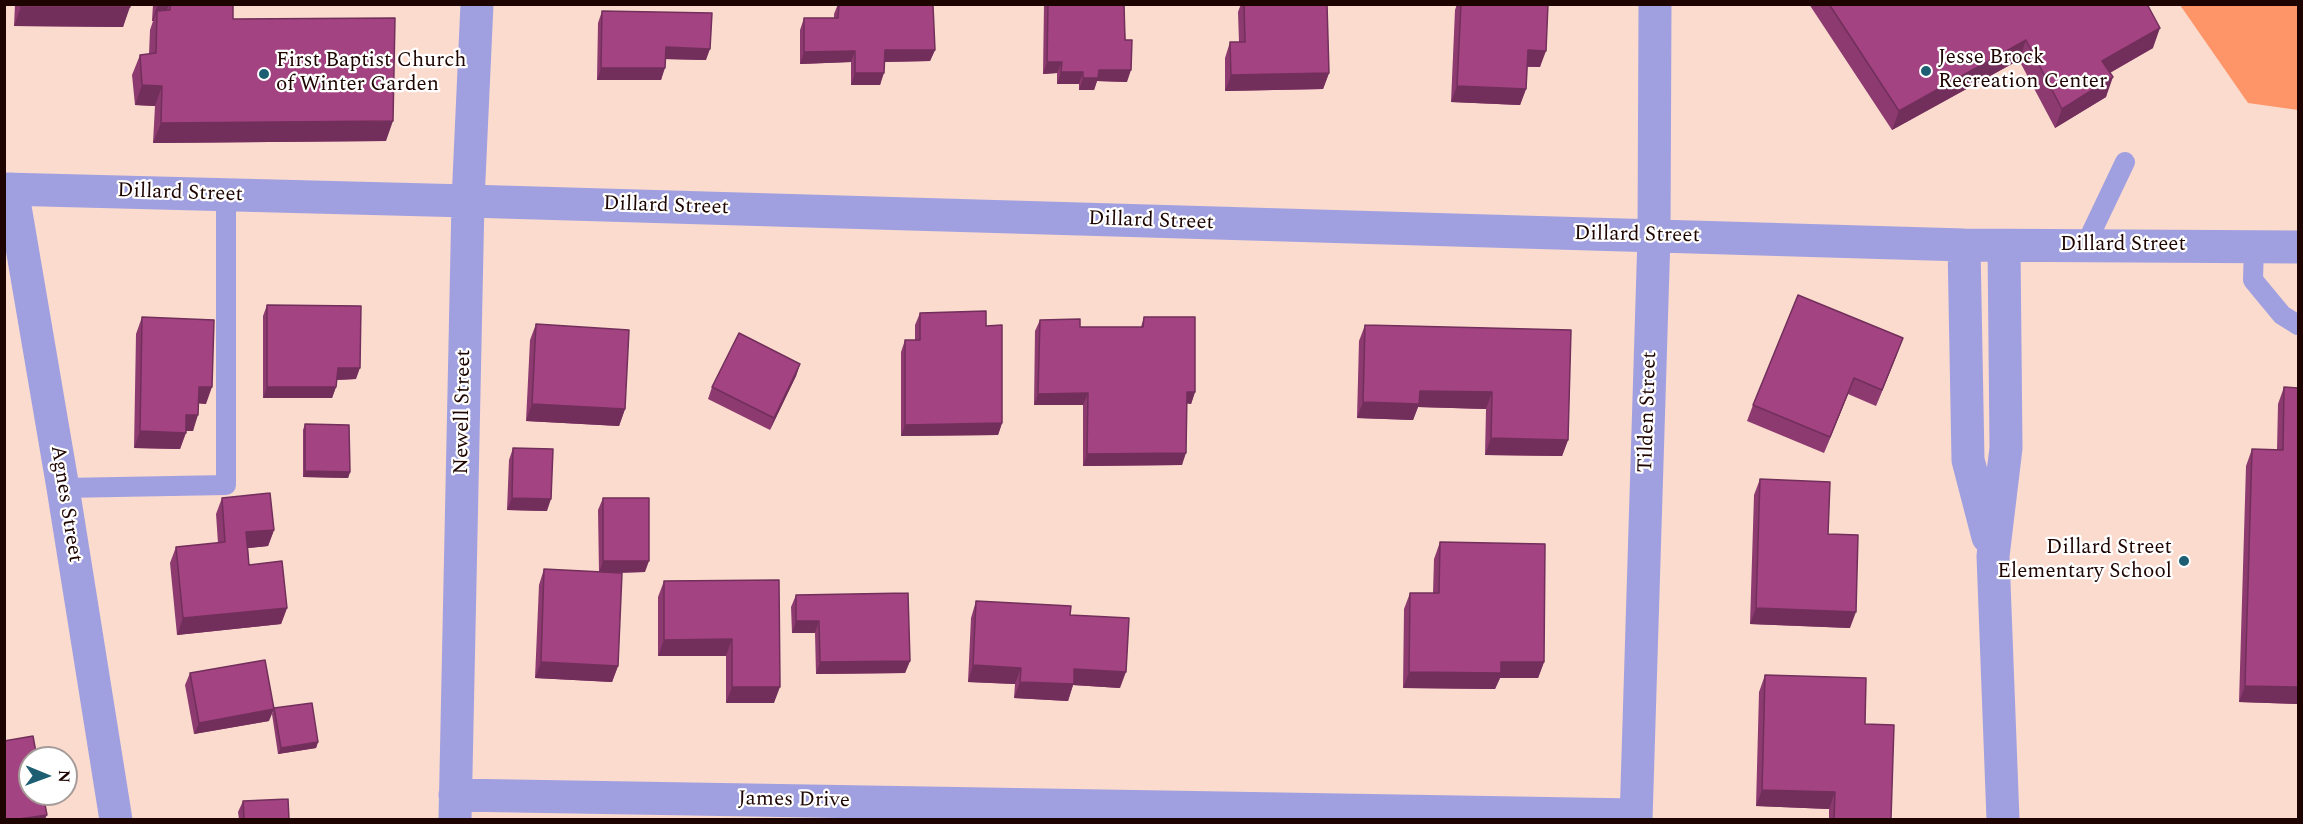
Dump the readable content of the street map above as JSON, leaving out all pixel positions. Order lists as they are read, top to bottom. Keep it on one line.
{"streets":{"street":["Dillard Street","Newell Street","Tilden Street","Agnes Street","James Drive"]},"crossings":[["Dillard Street","Newell Street"],["Dillard Street","Tilden Street"],["Dillard Street","Agnes Street"],["Newell Street","James Drive"],["Tilden Street","James Drive"]],"places":["Jesse Brock Recreation Center","First Baptist Church of Winter Garden","Dillard Street Elementary School"],"north":"right"}
